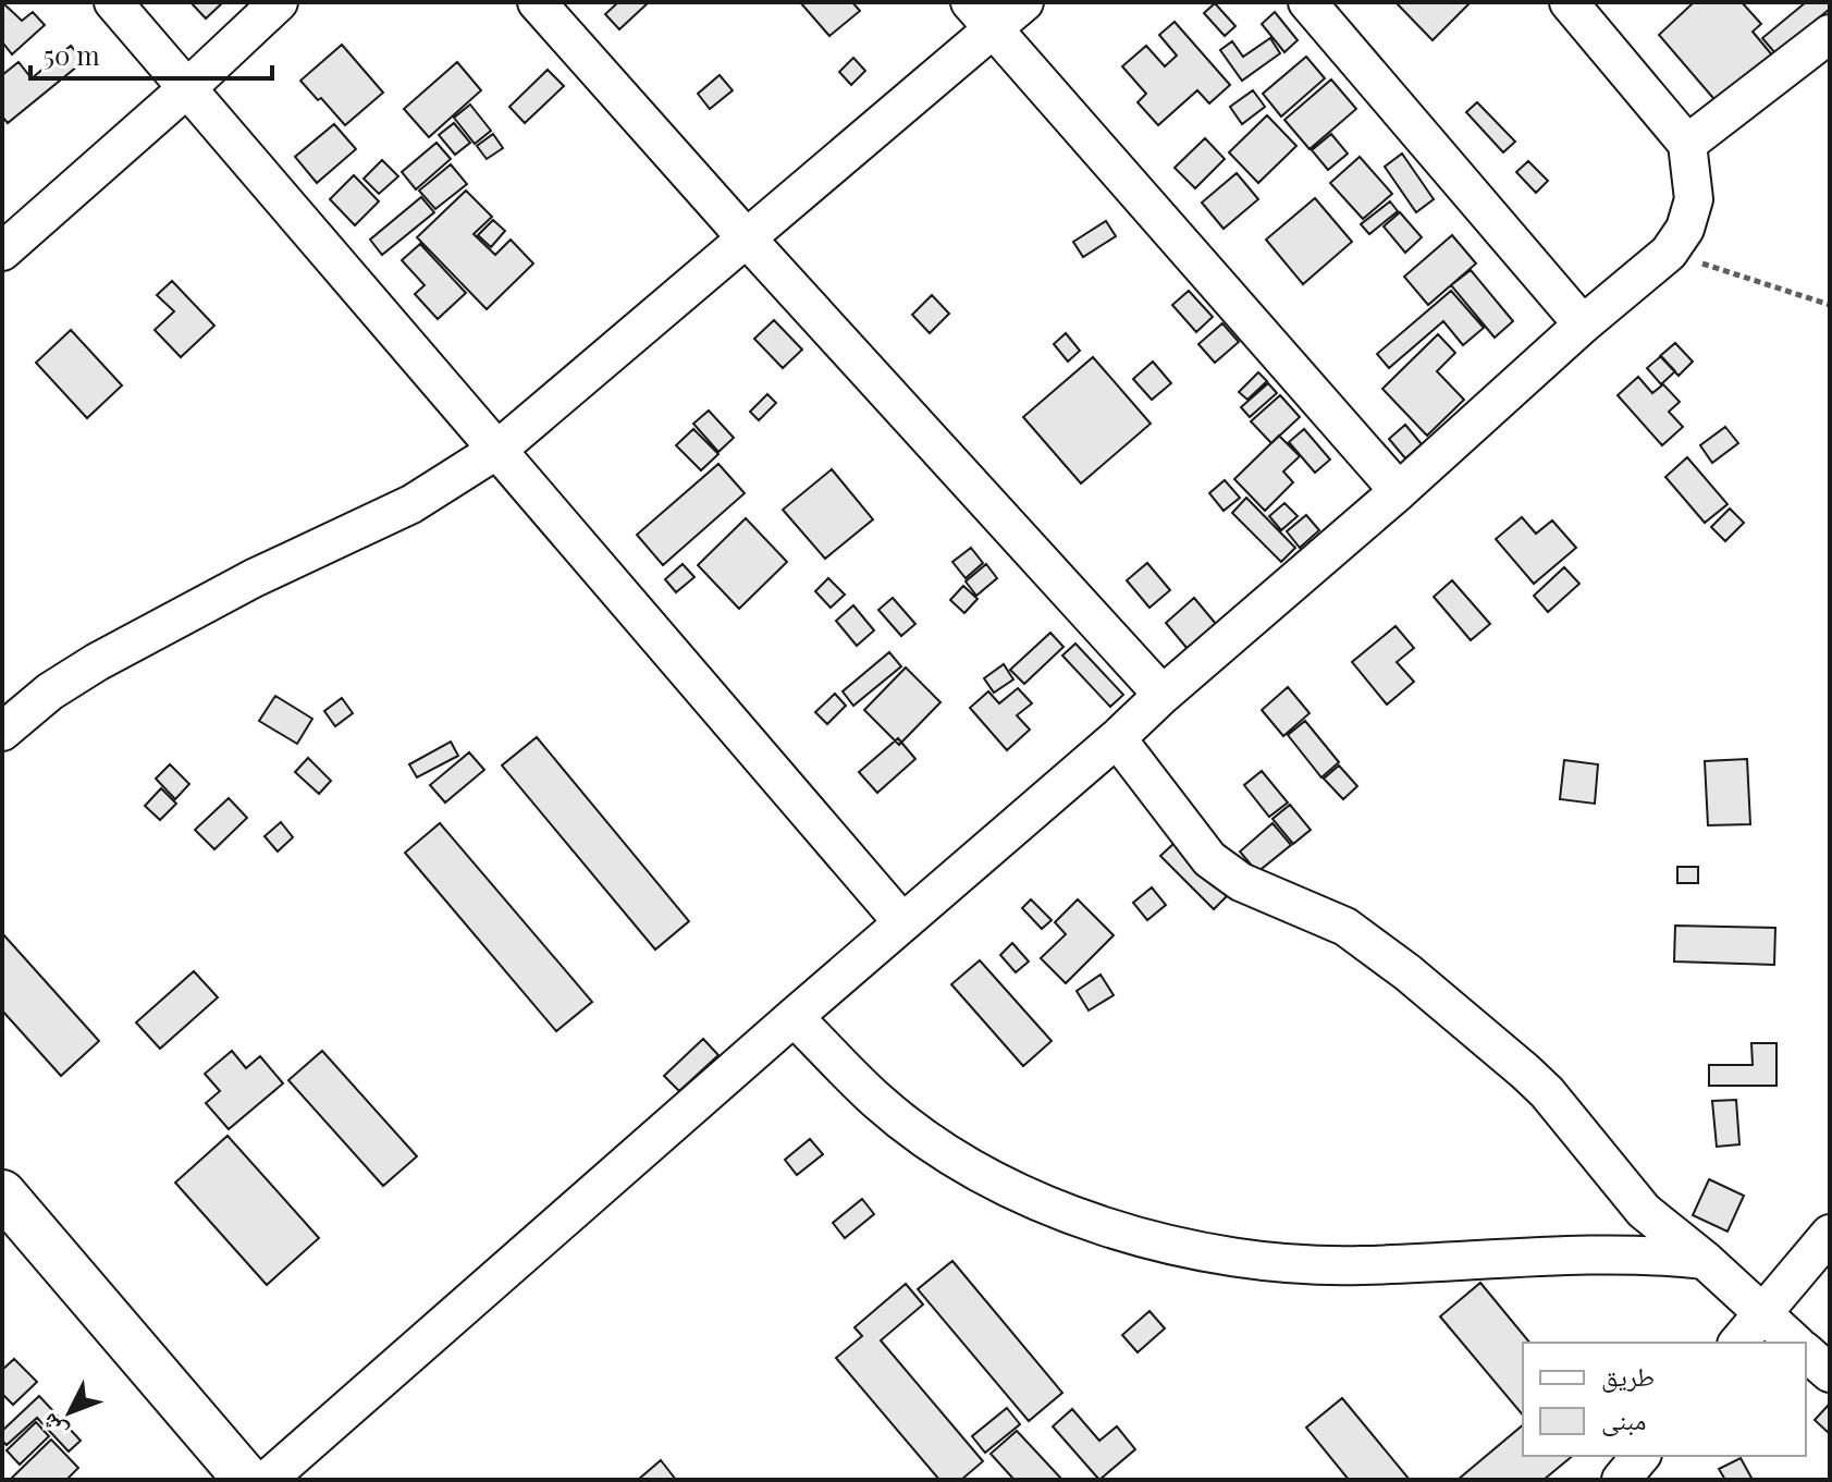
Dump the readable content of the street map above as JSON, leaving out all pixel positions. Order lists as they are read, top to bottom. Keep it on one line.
{"legend":["طريق","مبنى"],"scale_bar":"50 m","north":"bottom left"}
